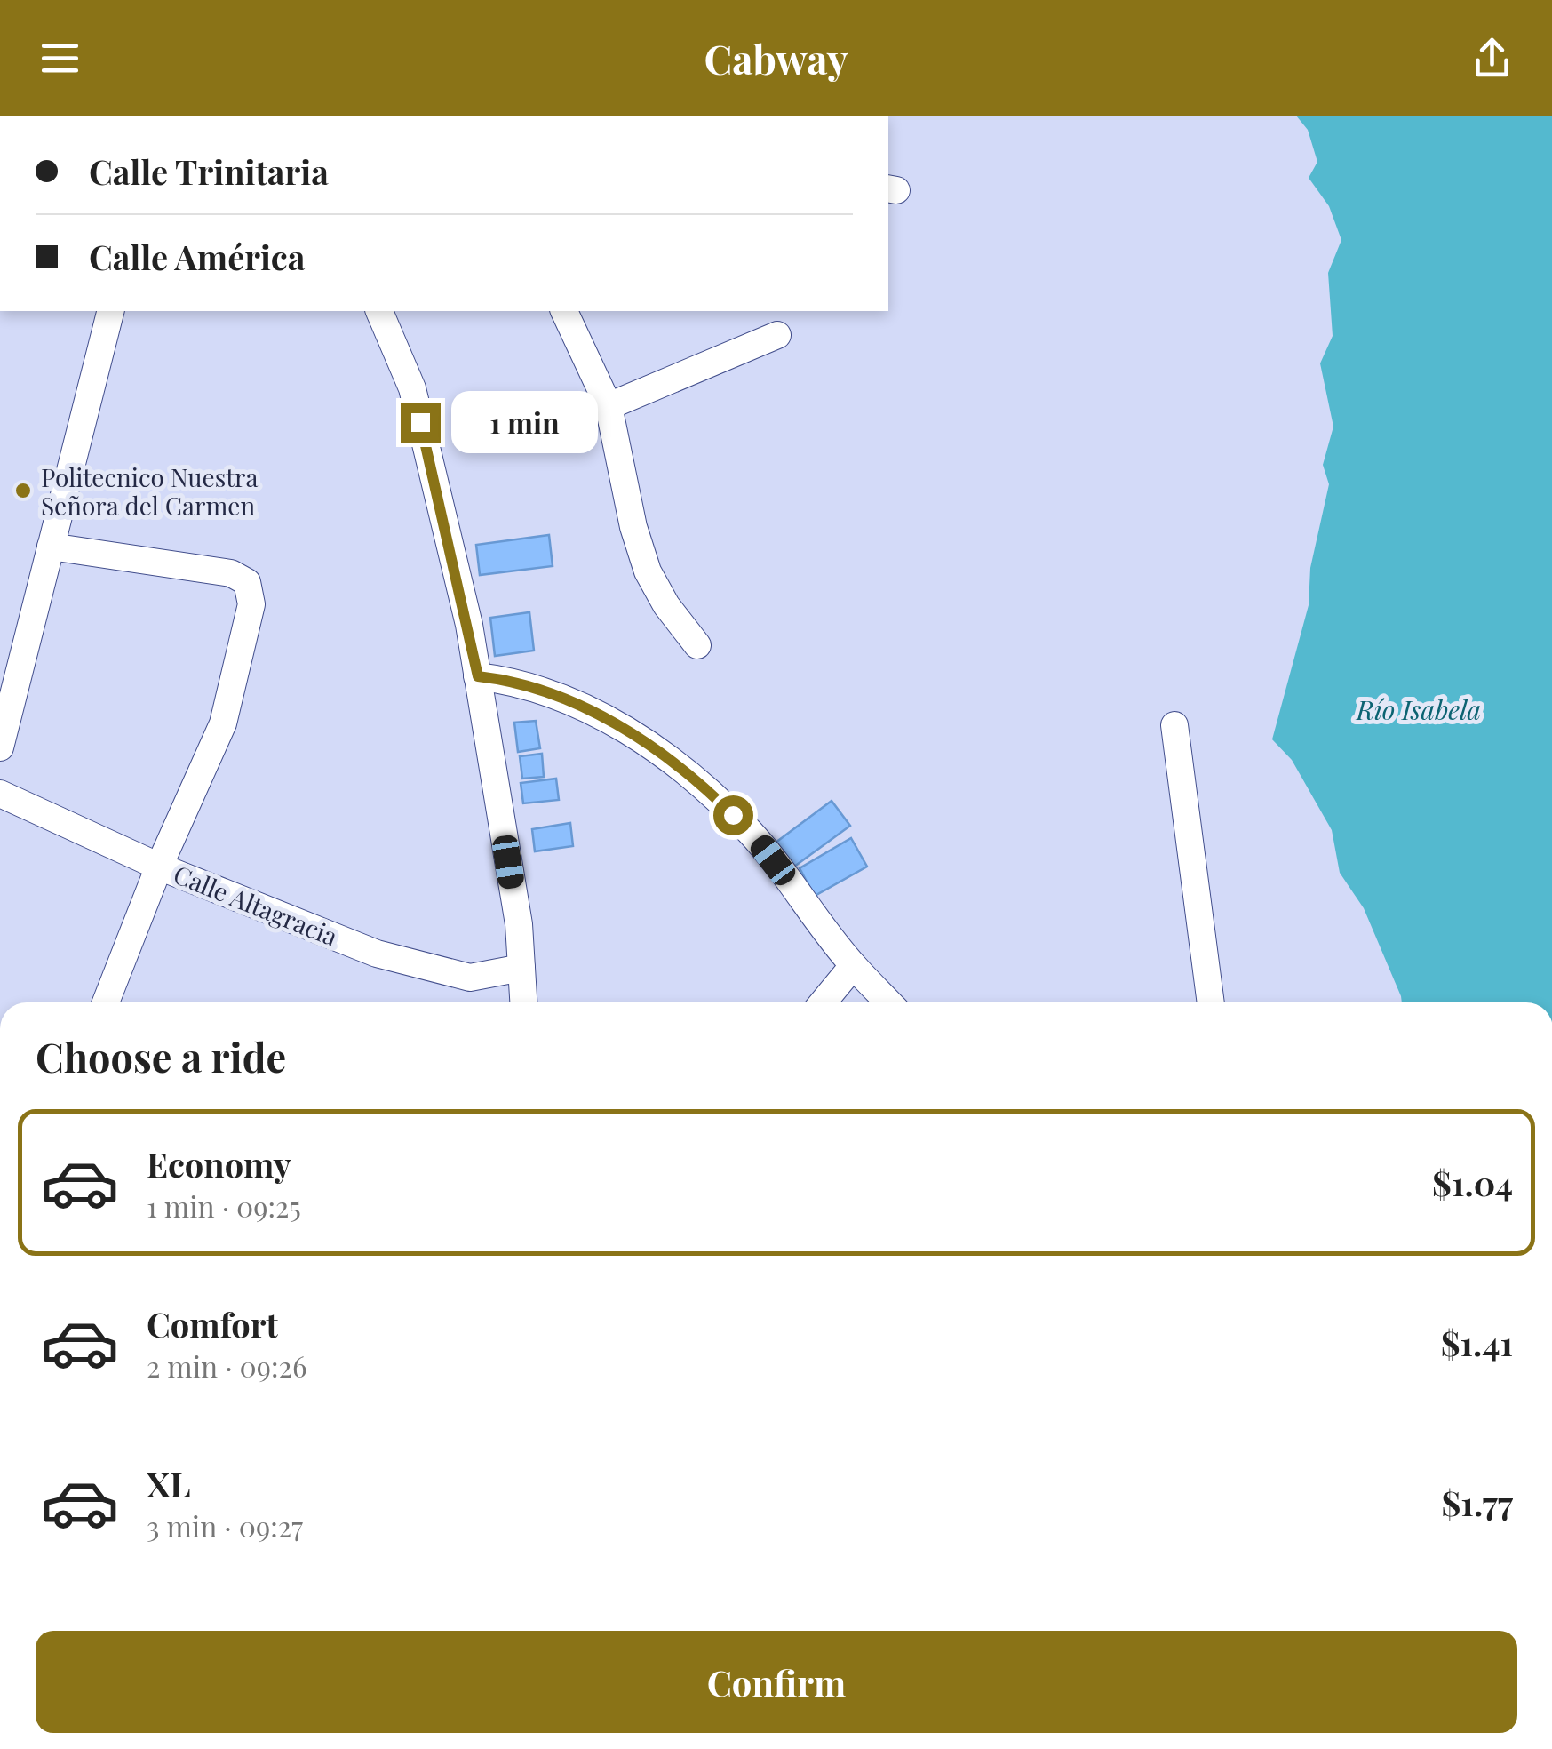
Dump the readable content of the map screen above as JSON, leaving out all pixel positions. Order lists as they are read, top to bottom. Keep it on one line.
{"streets":{"street":["Calle Altagracia"]},"water":["Río Isabela"],"places":["Politecnico Nuestra Señora del Carmen"],"page":{"header":"Cabway","banner":["Calle Trinitaria","Calle América"],"bubble":"1 min","heading":"Choose a ride","list":[{"name":"Economy","note":"1 min · 09:25","value":"$1.04"},{"name":"Comfort","note":"2 min · 09:26","value":"$1.41"},{"name":"XL","note":"3 min · 09:27","value":"$1.77"}],"buttons":"Confirm"}}
